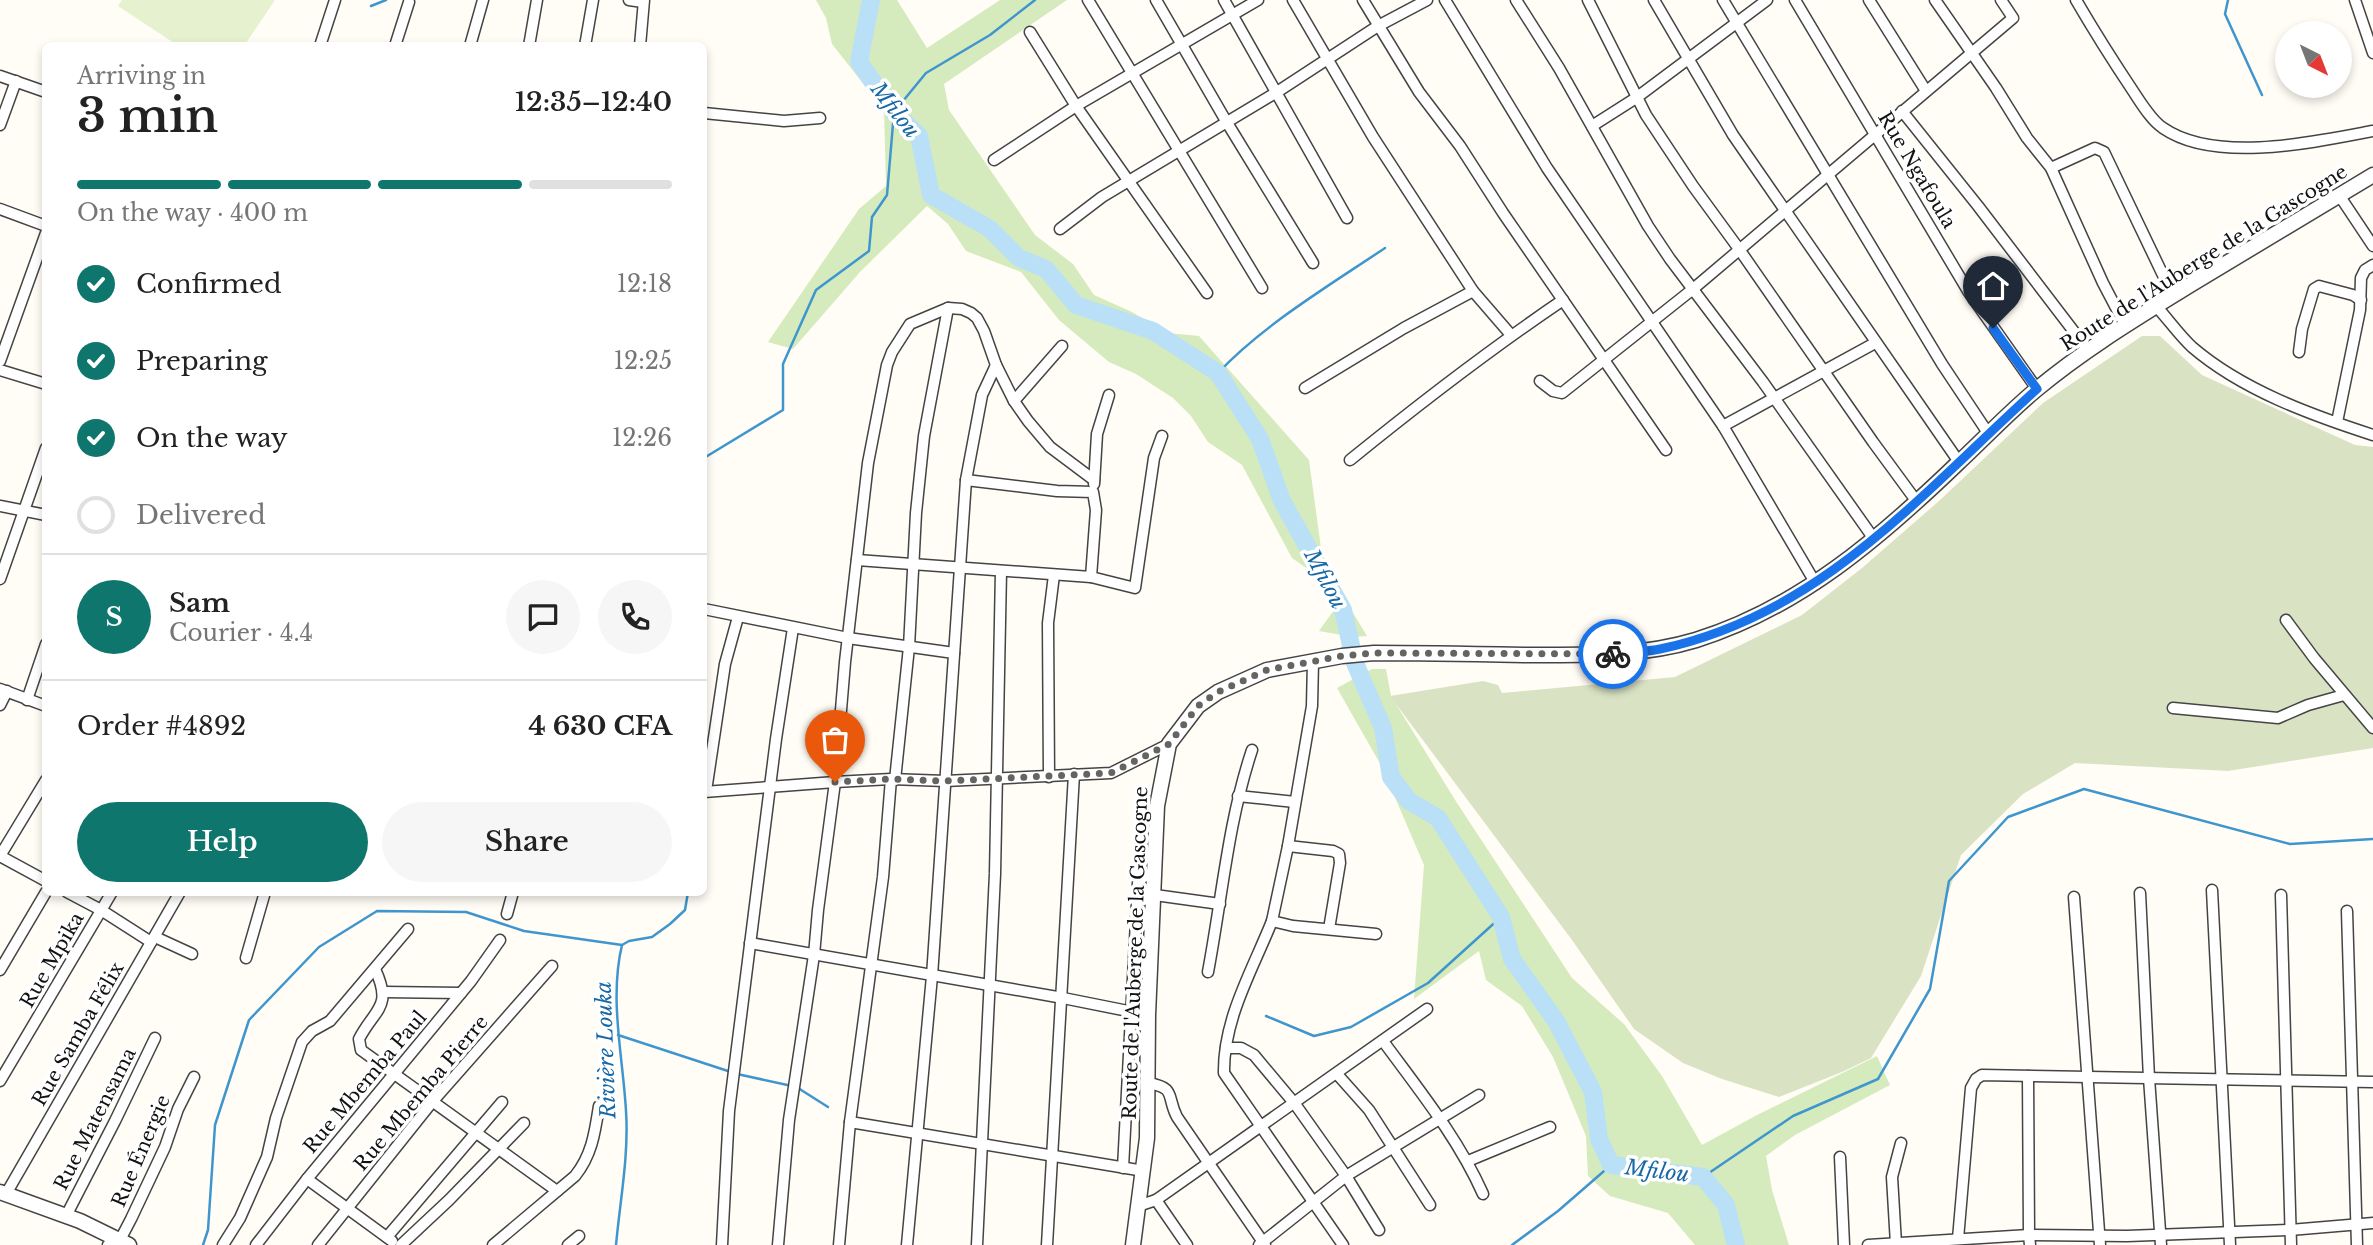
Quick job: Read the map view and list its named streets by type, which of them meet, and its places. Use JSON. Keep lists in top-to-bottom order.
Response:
{
  "streets": {
    "street": [
      "Rue Ngafoula",
      "Route de l'Auberge de la Gascogne",
      "Rue Mpika",
      "Rue Samba Félix",
      "Rue Mbemba Paul",
      "Rue Mbemba Pierre",
      "Rue Matensama",
      "Rue Énergie"
    ]
  },
  "crossings": [
    ["Rue Ngafoula", "Route de l'Auberge de la Gascogne"]
  ],
  "water": ["Mfilou", "Rivière Louka"],
  "north": "bottom right",
  "page": {
    "heading": ["3 min", "Arriving in", "12:35–12:40"],
    "panel": [
      "Sam",
      "Courier · 4.4",
      "Order #4892",
      "4 630 CFA"
    ],
    "bar": "On the way · 400 m",
    "list": [
      ["Confirmed", "12:18"],
      ["Preparing", "12:25"],
      ["On the way", "12:26"],
      "Delivered"
    ],
    "round": "S",
    "buttons": ["Help", "Share"]
  }
}
